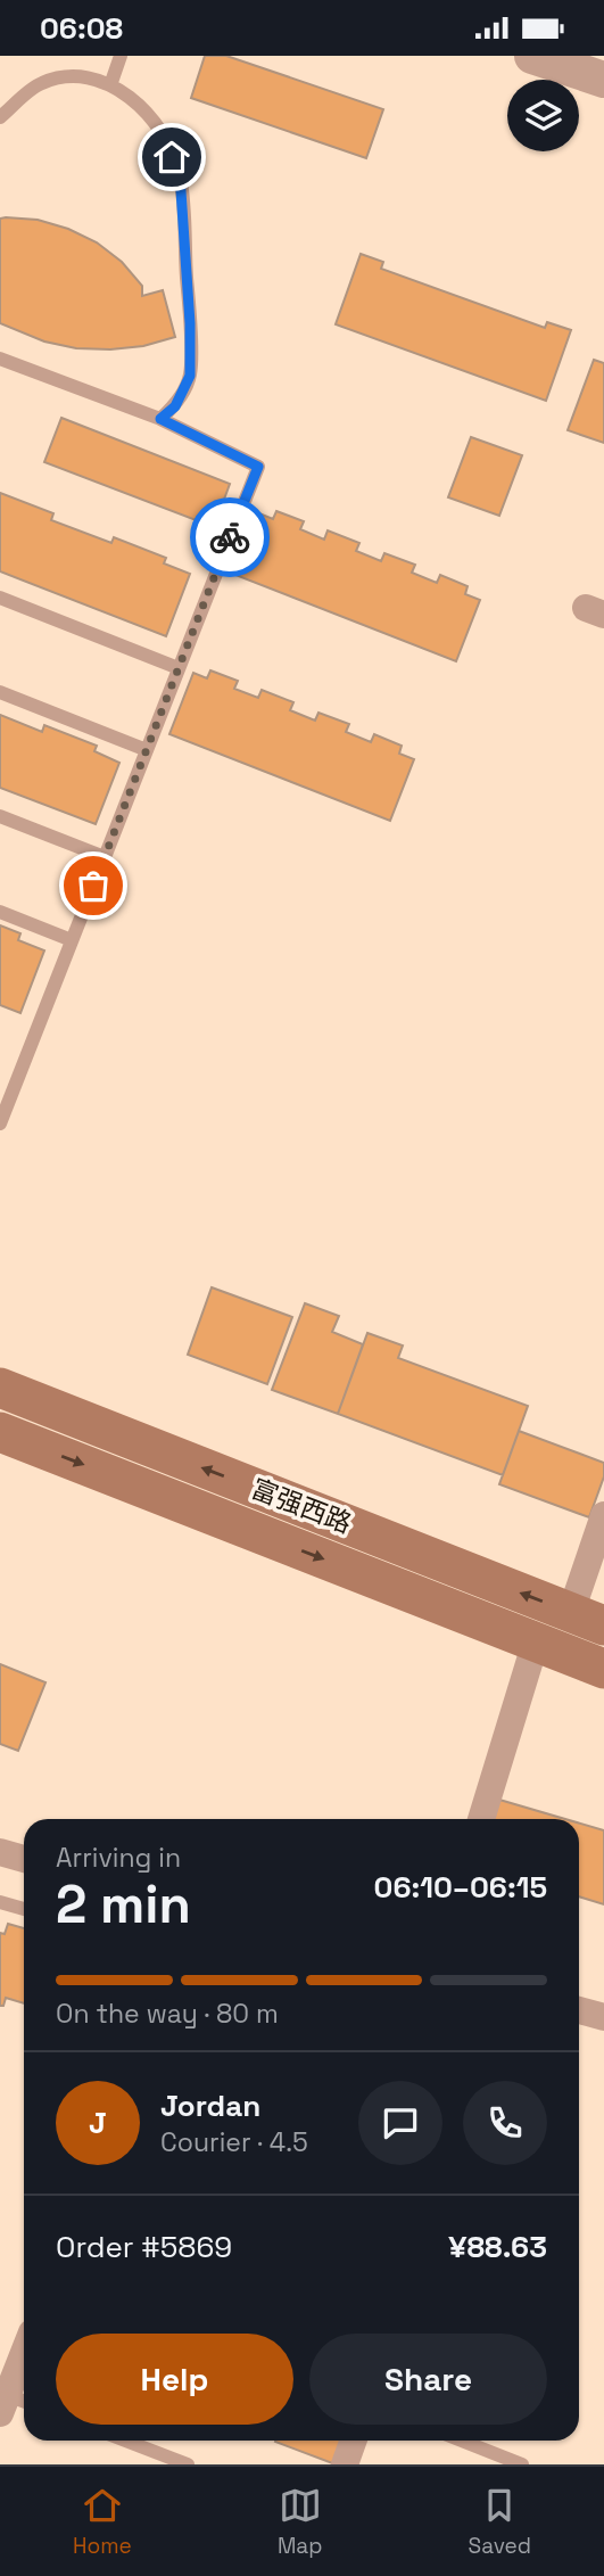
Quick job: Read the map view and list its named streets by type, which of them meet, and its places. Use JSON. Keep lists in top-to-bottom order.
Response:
{
  "streets": {
    "main road": ["富强西路"]
  },
  "page": {
    "status": "06:08",
    "heading": ["2 min", "Arriving in", "06:10–06:15"],
    "panel": [
      "Jordan",
      "Courier · 4.5",
      "Order #5869",
      "¥88.63"
    ],
    "bar": "On the way · 80 m",
    "round": "J",
    "buttons": ["Help", "Share"],
    "tabs": ["Home", "Map", "Saved"]
  }
}
